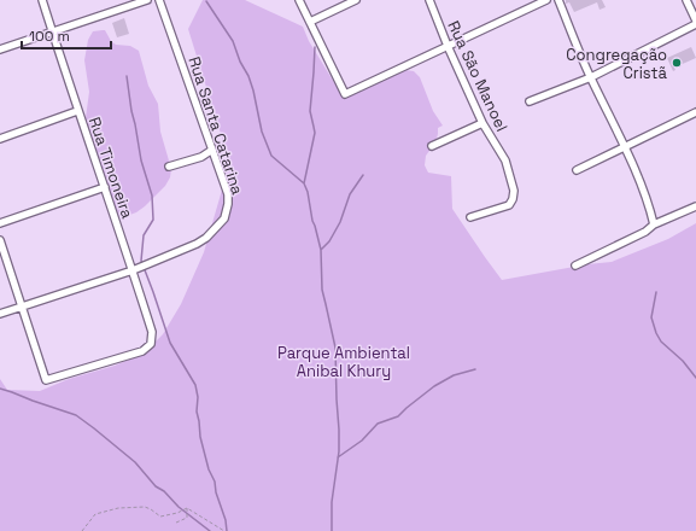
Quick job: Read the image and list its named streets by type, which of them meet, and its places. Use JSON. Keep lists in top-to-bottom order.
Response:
{
  "streets": {
    "street": ["Rua São Manoel", "Rua Santa Catarina", "Rua Timoneira"]
  },
  "crossings": [
    ["Rua Santa Catarina", "Rua Timoneira"]
  ],
  "parks": ["Parque Ambiental Anibal Khury"],
  "places": ["Congregação Cristã"],
  "scale_bar": "100 m"
}
